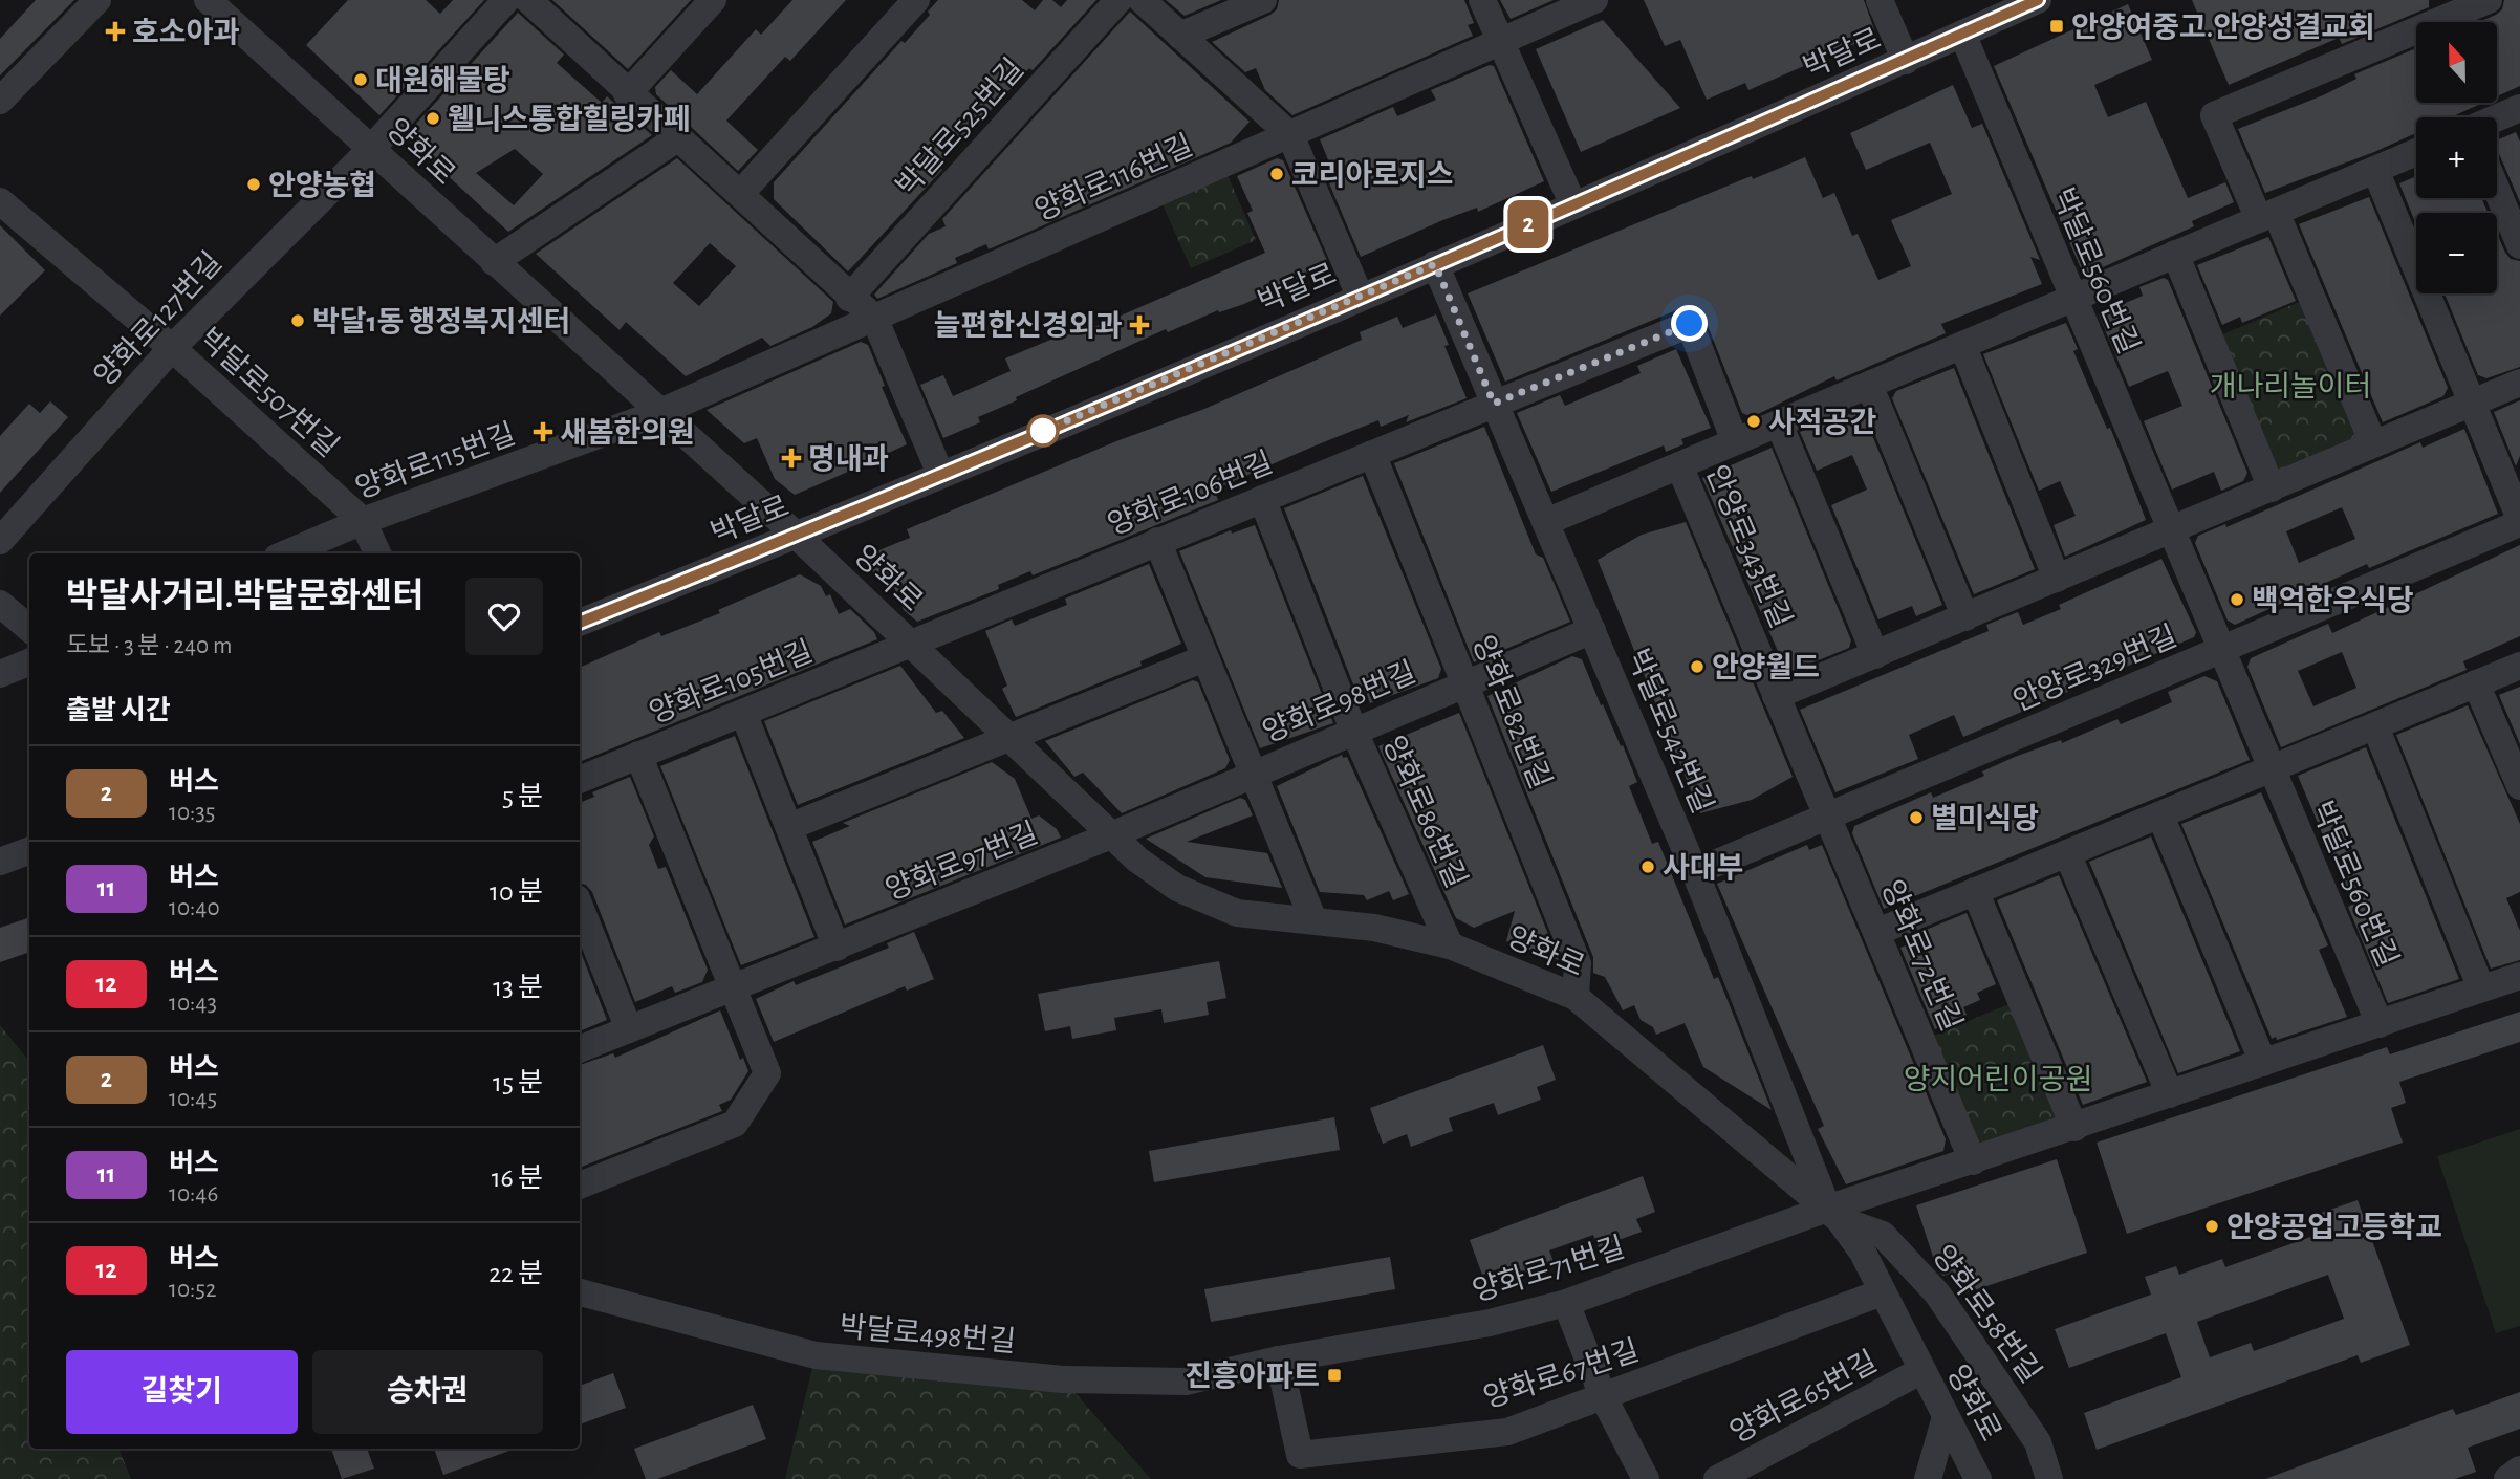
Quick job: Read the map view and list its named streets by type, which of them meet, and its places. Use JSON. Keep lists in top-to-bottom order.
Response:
{
  "streets": {
    "street": [
      "박달로",
      "박달로525번길",
      "양화로",
      "양화로116번길",
      "박달로560번길",
      "양화로127번길",
      "박달로507번길",
      "양화로115번길",
      "양화로106번길",
      "안양로343번길",
      "안양로329번길",
      "양화로105번길",
      "양화로98번길",
      "양화로82번길",
      "박달로542번길",
      "양화로86번길",
      "양화로97번길",
      "양화로72번길",
      "양화로71번길",
      "양화로58번길",
      "박달로498번길",
      "양화로67번길",
      "양화로65번길"
    ]
  },
  "crossings": [
    ["박달로", "양화로"],
    ["박달로", "박달로560번길"],
    ["박달로", "박달로542번길"],
    ["양화로", "양화로116번길"],
    ["양화로", "양화로127번길"],
    ["양화로", "양화로115번길"],
    ["양화로", "양화로106번길"],
    ["양화로", "양화로105번길"],
    ["양화로", "양화로98번길"],
    ["양화로", "양화로82번길"],
    ["양화로", "박달로542번길"],
    ["양화로", "양화로86번길"],
    ["양화로", "양화로97번길"],
    ["양화로", "양화로71번길"],
    ["양화로", "양화로58번길"],
    ["양화로", "양화로67번길"],
    ["양화로", "양화로65번길"],
    ["양화로116번길", "양화로115번길"],
    ["박달로560번길", "안양로343번길"],
    ["박달로560번길", "안양로329번길"],
    ["양화로127번길", "박달로507번길"],
    ["박달로507번길", "양화로115번길"],
    ["양화로106번길", "안양로343번길"],
    ["양화로106번길", "양화로105번길"],
    ["양화로106번길", "양화로82번길"],
    ["양화로106번길", "박달로542번길"],
    ["양화로106번길", "양화로86번길"],
    ["안양로343번길", "안양로329번길"],
    ["안양로343번길", "박달로542번길"],
    ["안양로343번길", "양화로72번길"],
    ["안양로329번길", "박달로542번길"],
    ["안양로329번길", "양화로72번길"],
    ["양화로98번길", "양화로82번길"],
    ["양화로98번길", "박달로542번길"],
    ["양화로98번길", "양화로86번길"],
    ["양화로98번길", "양화로97번길"],
    ["박달로542번길", "양화로71번길"],
    ["박달로542번길", "양화로58번길"],
    ["양화로71번길", "양화로58번길"],
    ["양화로71번길", "박달로498번길"],
    ["양화로71번길", "양화로67번길"],
    ["박달로498번길", "양화로67번길"]
  ],
  "parks": ["개나리놀이터", "양지어린이공원"],
  "places": {
    "transit": ["안양여중고.안양성결교회", "진흥아파트"],
    "health": [
      "호소아과",
      "늘편한신경외과",
      "새봄한의원",
      "명내과"
    ],
    "other": [
      "대원해물탕",
      "웰니스통합힐링카페",
      "코리아로지스",
      "안양농협",
      "박달1동 행정복지센터",
      "사적공간",
      "백억한우식당",
      "안양월드",
      "별미식당",
      "사대부",
      "안양공업고등학교"
    ]
  },
  "lines": ["bus line 2"],
  "north": "top",
  "page": {
    "on_map": "2",
    "map_buttons": ["+", "−"],
    "heading": [
      ["박달사거리.박달문화센터", "도보 · 3 분 · 240 m"],
      "출발 시간"
    ],
    "list": [
      {
        "mark": "2",
        "name": "버스",
        "note": "10:35",
        "value": "5 분"
      },
      {
        "mark": "11",
        "name": "버스",
        "note": "10:40",
        "value": "10 분"
      },
      {
        "mark": "12",
        "name": "버스",
        "note": "10:43",
        "value": "13 분"
      },
      {
        "mark": "2",
        "name": "버스",
        "note": "10:45",
        "value": "15 분"
      },
      {
        "mark": "11",
        "name": "버스",
        "note": "10:46",
        "value": "16 분"
      },
      {
        "mark": "12",
        "name": "버스",
        "note": "10:52",
        "value": "22 분"
      }
    ],
    "buttons": ["길찾기", "승차권"]
  }
}
